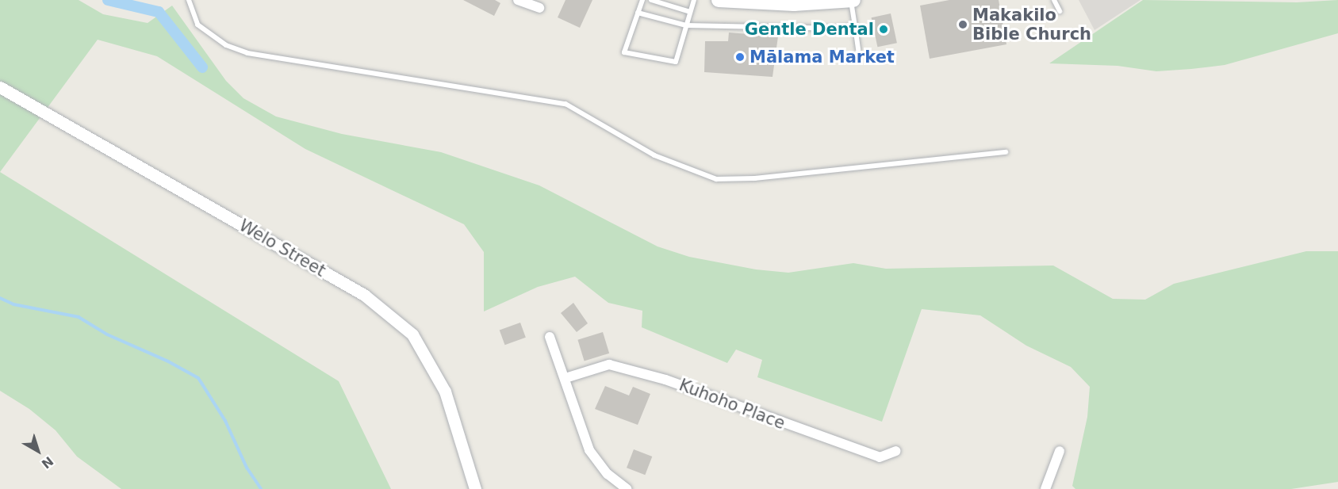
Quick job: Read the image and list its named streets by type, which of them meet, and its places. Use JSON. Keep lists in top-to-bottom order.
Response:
{
  "streets": {
    "street": ["Welo Street", "Kuhoho Place"]
  },
  "places": ["Makakilo Bible Church", "Gentle Dental", "Mālama Market"],
  "north": "bottom right"
}
